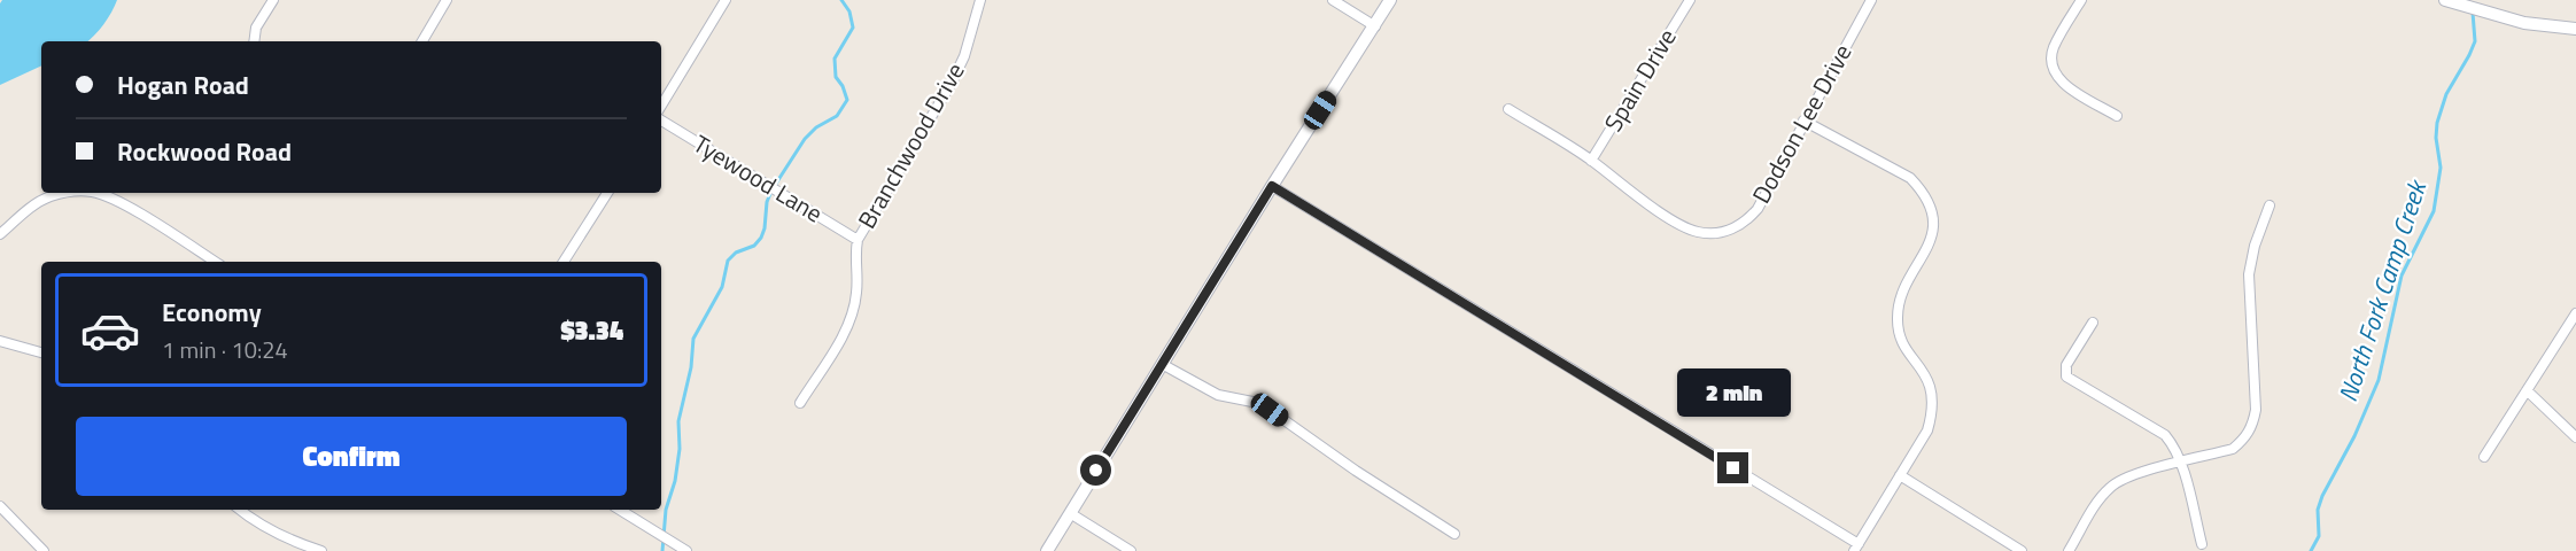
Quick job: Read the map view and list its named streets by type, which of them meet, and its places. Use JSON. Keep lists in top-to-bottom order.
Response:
{
  "streets": {
    "street": [
      "Spain Drive",
      "Dodson Lee Drive",
      "Branchwood Drive",
      "Tyewood Lane"
    ]
  },
  "crossings": [
    ["Spain Drive", "Dodson Lee Drive"],
    ["Branchwood Drive", "Tyewood Lane"]
  ],
  "water": ["North Fork Camp Creek"],
  "page": {
    "banner": ["Hogan Road", "Rockwood Road"],
    "list": [
      {
        "name": "Economy",
        "note": "1 min · 10:24",
        "value": "$3.34"
      }
    ],
    "bubble": "2 min",
    "buttons": "Confirm"
  }
}
